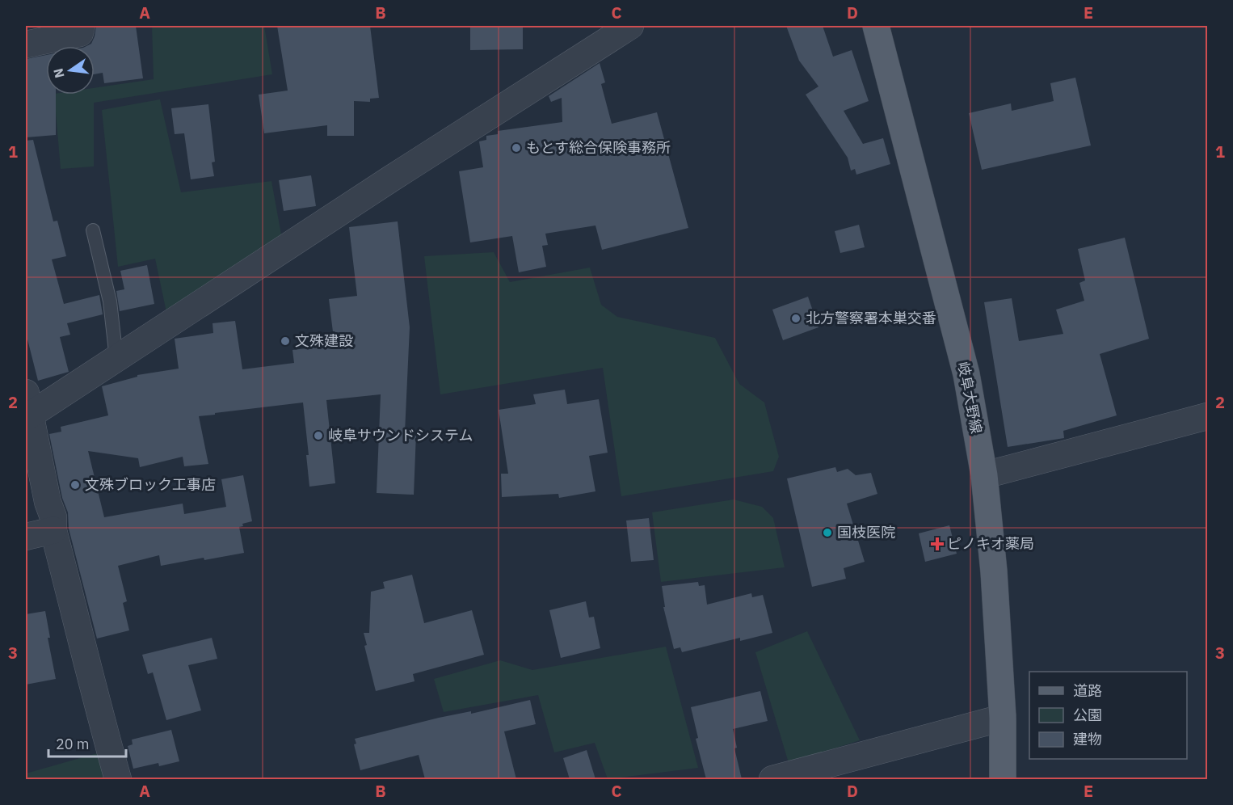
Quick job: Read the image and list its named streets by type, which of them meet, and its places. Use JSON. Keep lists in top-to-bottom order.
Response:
{
  "streets": {
    "main road": ["岐阜大野線"]
  },
  "places": {
    "other": [
      "もとす総合保険事務所",
      "北方警察署本巣交番",
      "文殊建設",
      "岐阜サウンドシステム",
      "文殊ブロック工事店",
      "国枝医院"
    ],
    "health": ["ピノキオ薬局"]
  },
  "legend": ["道路", "公園", "建物"],
  "scale_bar": "20 m",
  "north": "left",
  "grid": {
    "columns": [
      "A",
      "B",
      "C",
      "D",
      "E"
    ],
    "rows": ["1", "2", "3"]
  }
}
